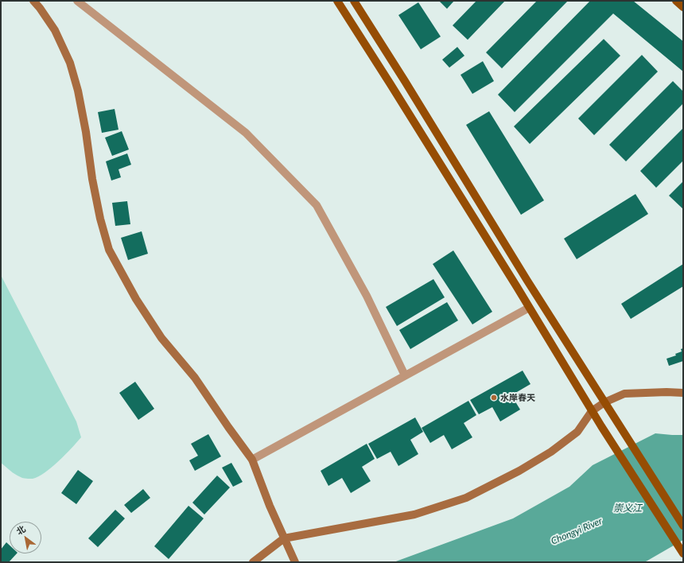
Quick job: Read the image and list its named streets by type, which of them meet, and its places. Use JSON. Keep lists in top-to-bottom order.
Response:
{
  "water": ["崇义江", "Chongyi River"],
  "places": ["水岸春天"],
  "north": "top left"
}
